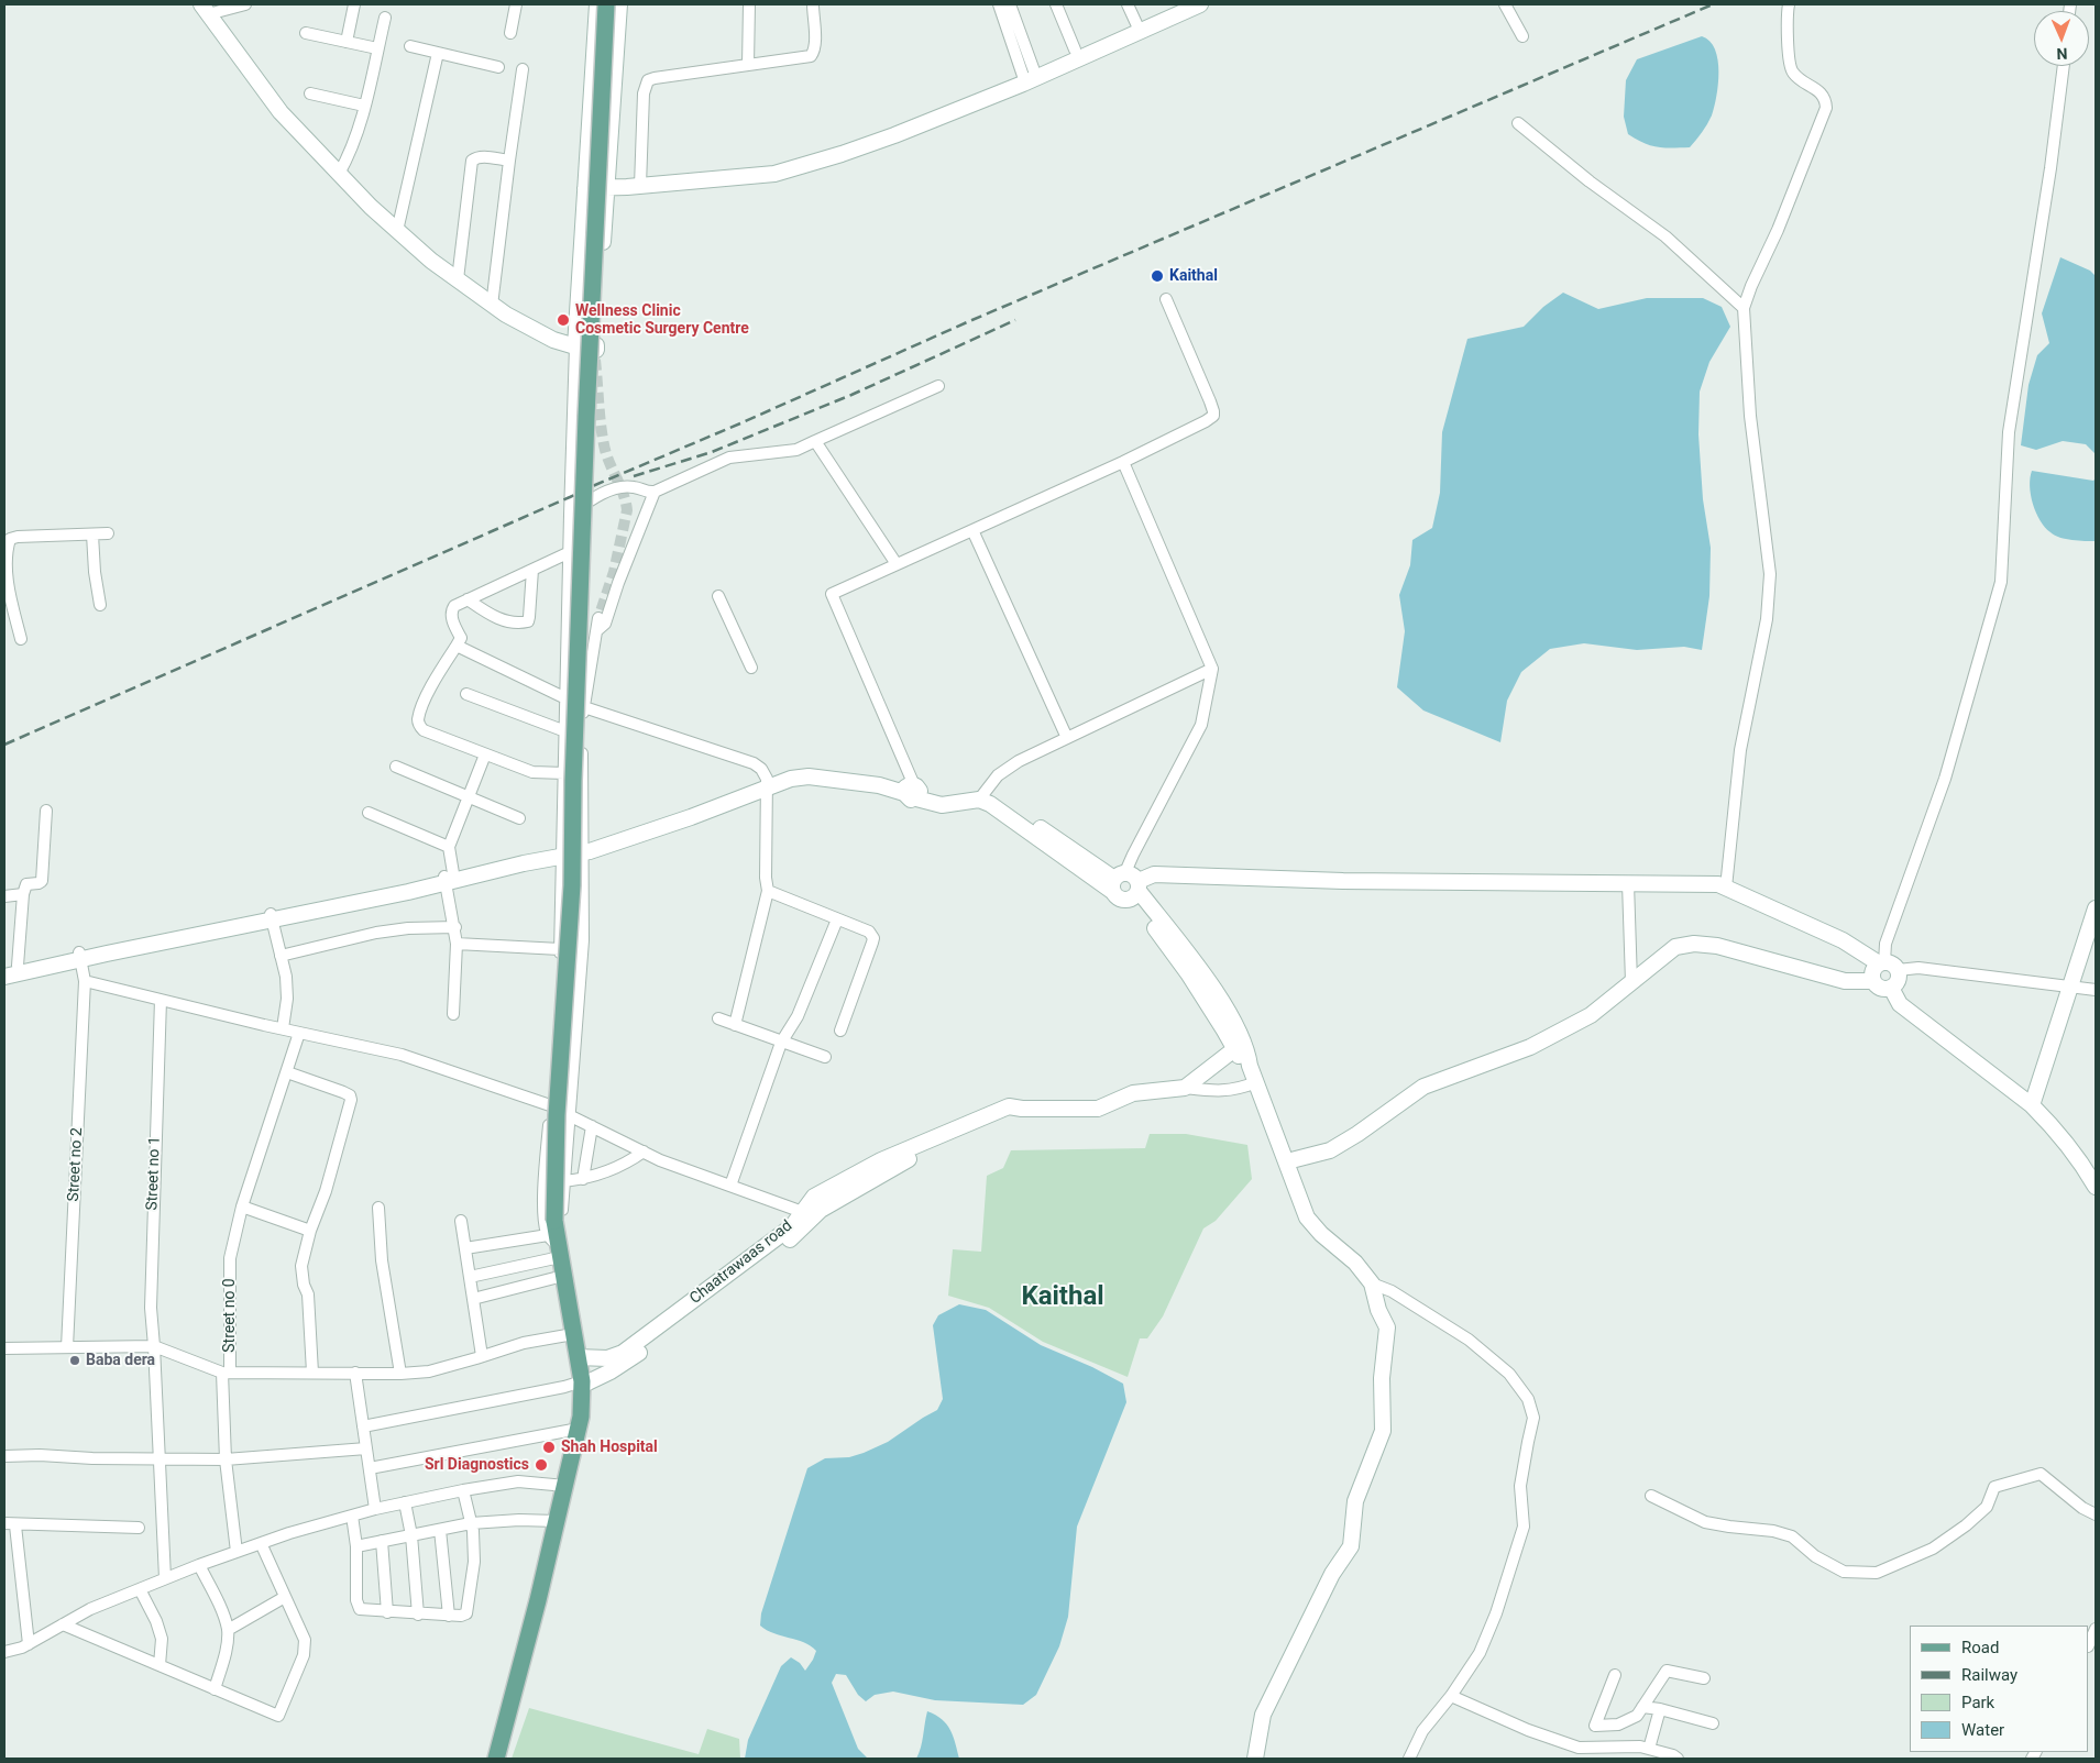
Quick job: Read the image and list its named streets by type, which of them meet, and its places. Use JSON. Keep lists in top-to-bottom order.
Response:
{
  "streets": {
    "street": [
      "Street no 2",
      "Street no 1",
      "Chaatrawaas road",
      "Street no 0"
    ]
  },
  "districts": ["Kaithal"],
  "places": [
    "Kaithal",
    "Wellness Clinic Cosmetic Surgery Centre",
    "Baba dera",
    "Shah Hospital",
    "Srl Diagnostics"
  ],
  "legend": [
    "Road",
    "Railway",
    "Park",
    "Water"
  ],
  "north": "bottom"
}
